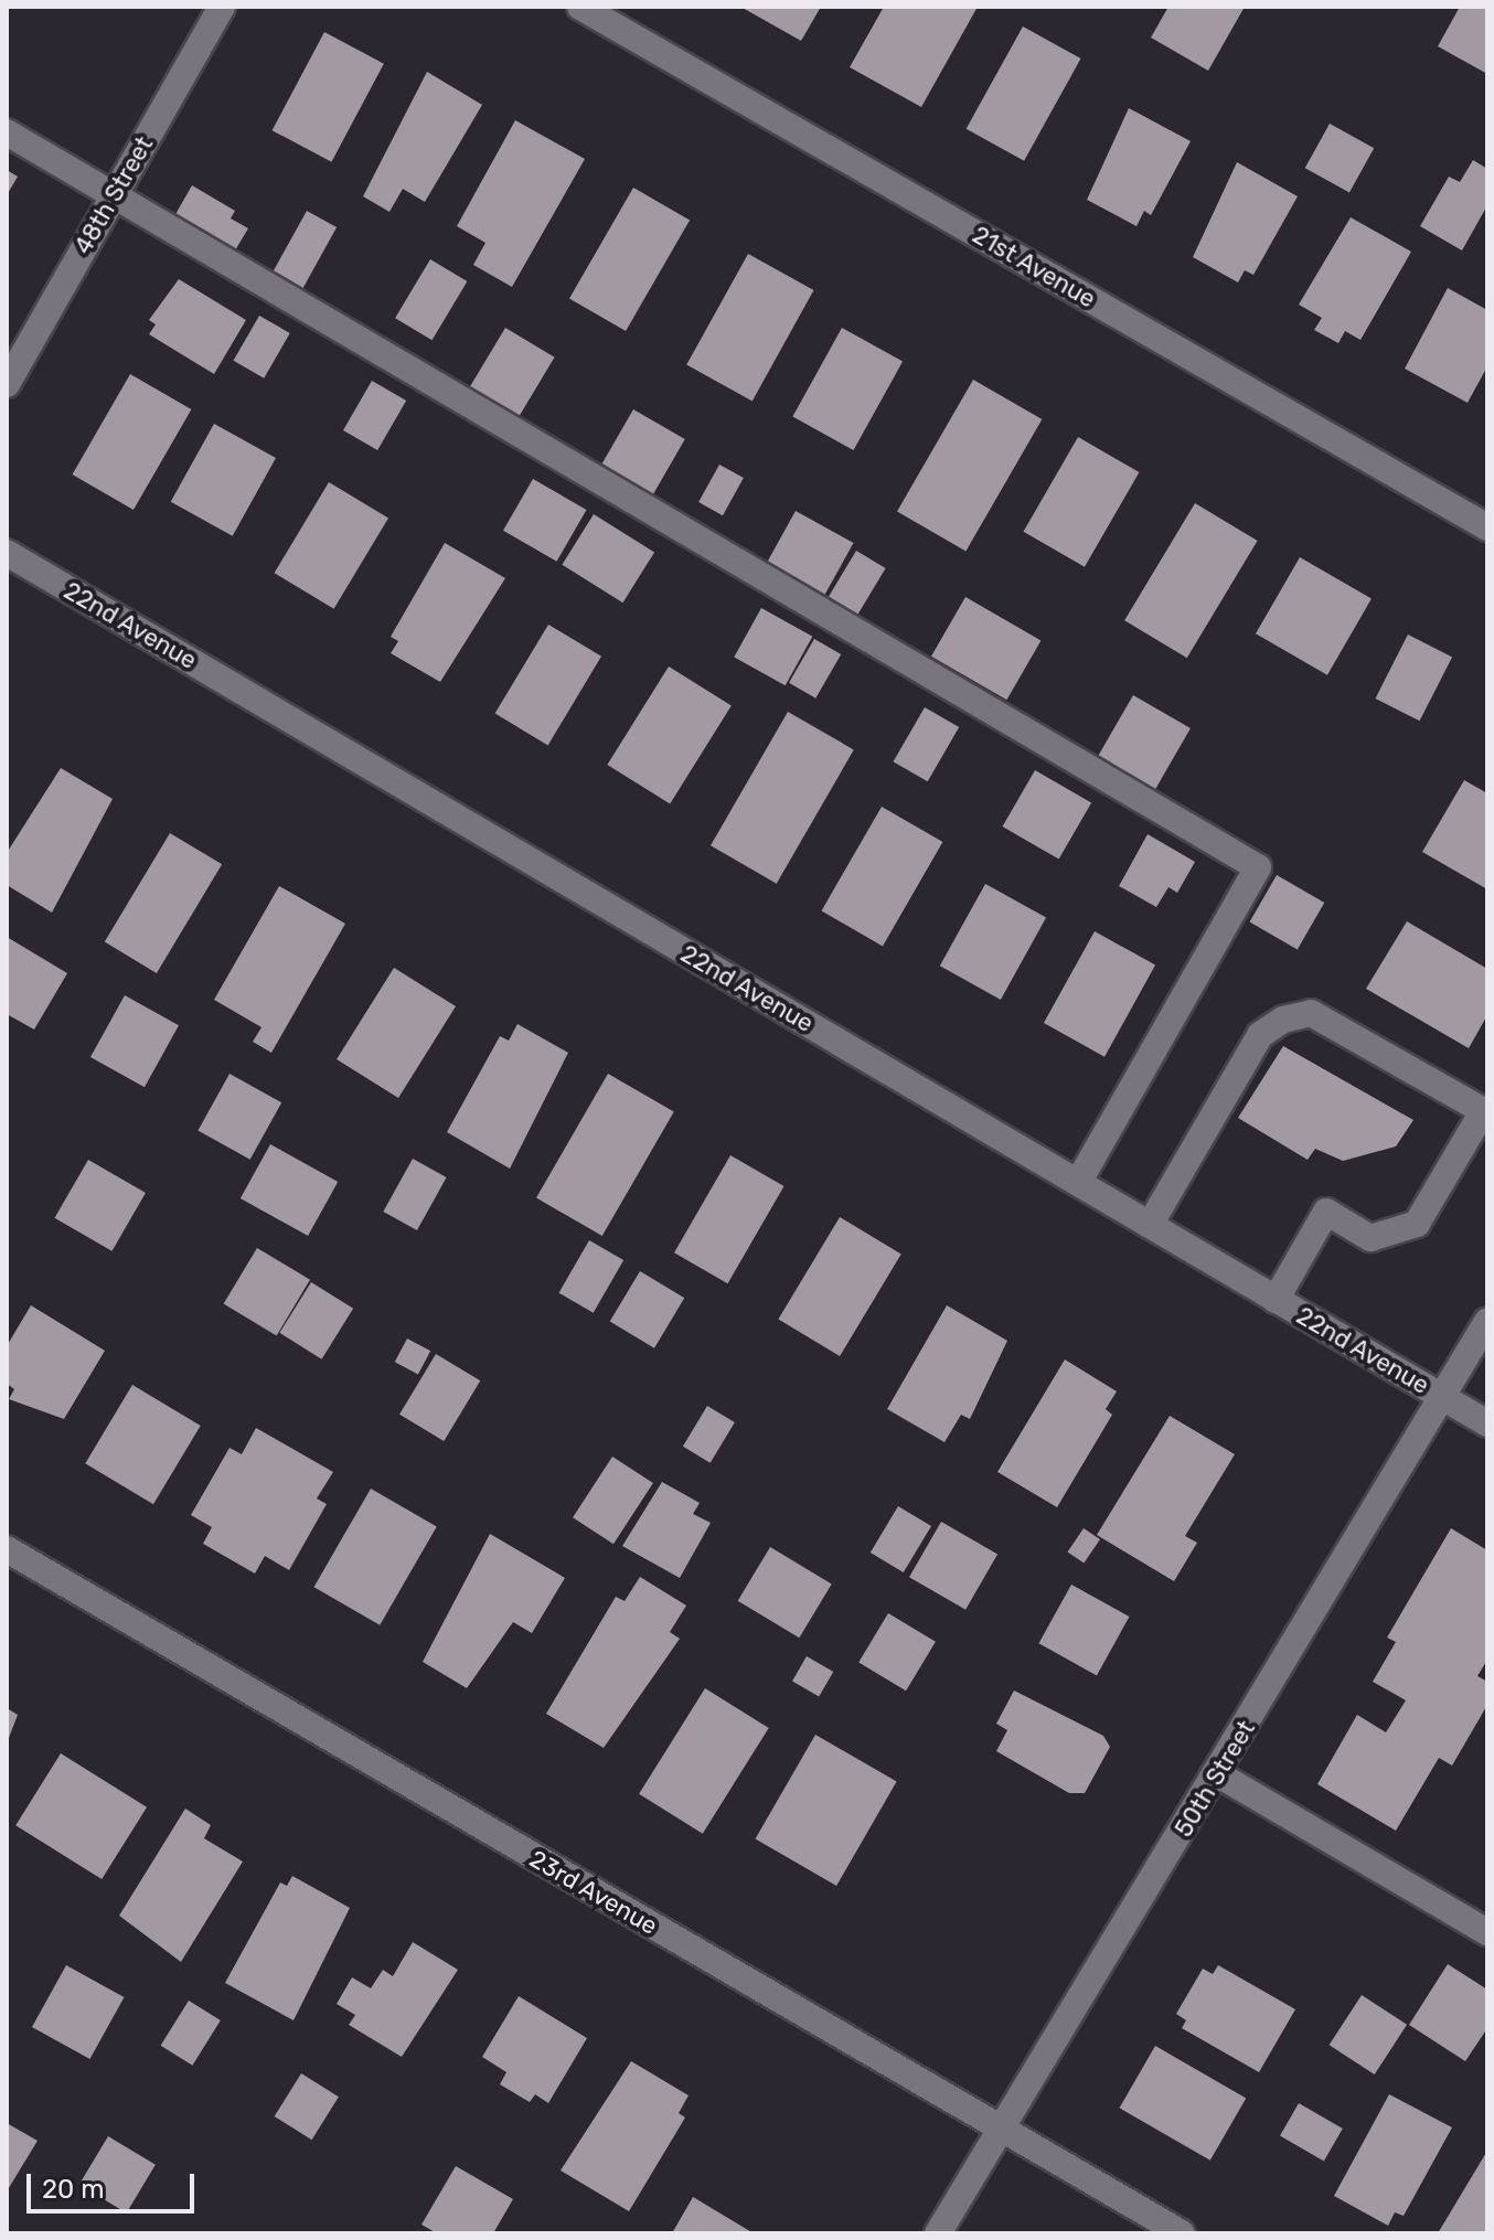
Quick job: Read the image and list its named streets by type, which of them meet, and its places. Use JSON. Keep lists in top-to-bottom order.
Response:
{
  "streets": {
    "street": [
      "48th Street",
      "21st Avenue",
      "22nd Avenue",
      "50th Street",
      "23rd Avenue"
    ]
  },
  "crossings": [
    ["22nd Avenue", "50th Street"],
    ["50th Street", "23rd Avenue"]
  ],
  "scale_bar": "20 m"
}
